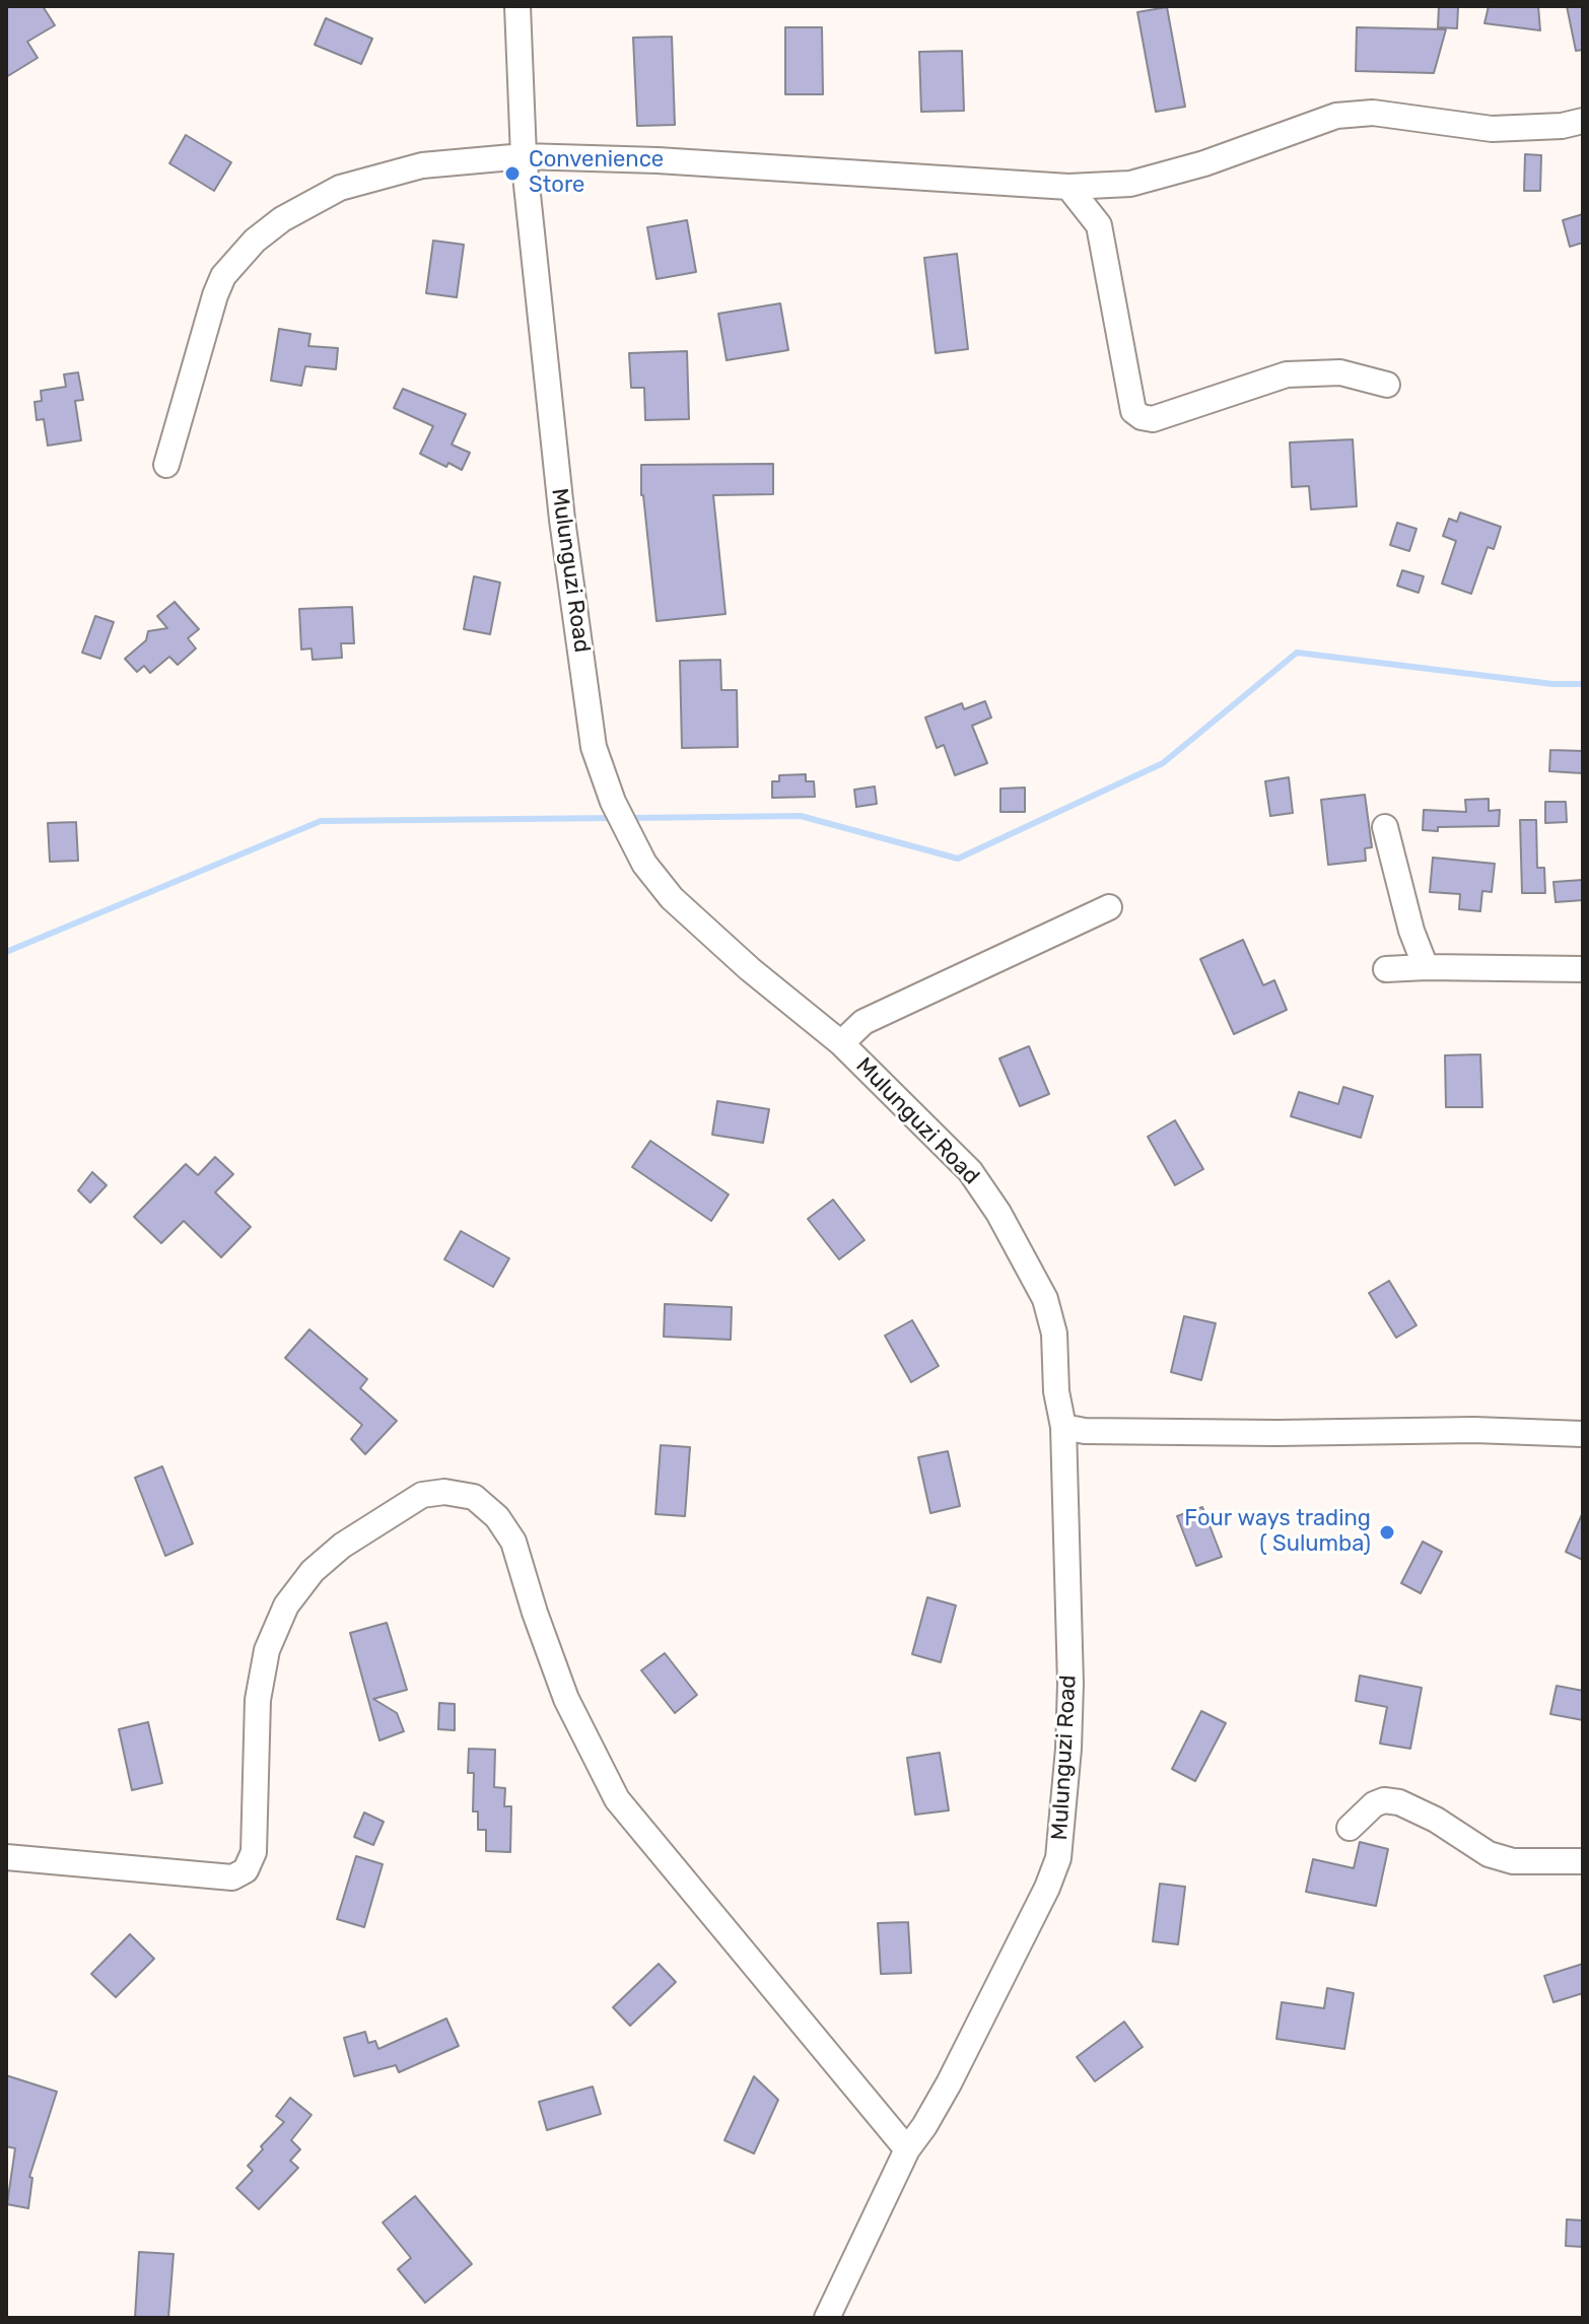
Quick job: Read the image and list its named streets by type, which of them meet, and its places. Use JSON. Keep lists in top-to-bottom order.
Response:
{
  "streets": {
    "street": ["Mulunguzi Road"]
  },
  "places": ["Convenience Store", "Four ways trading ( Sulumba)"]
}
